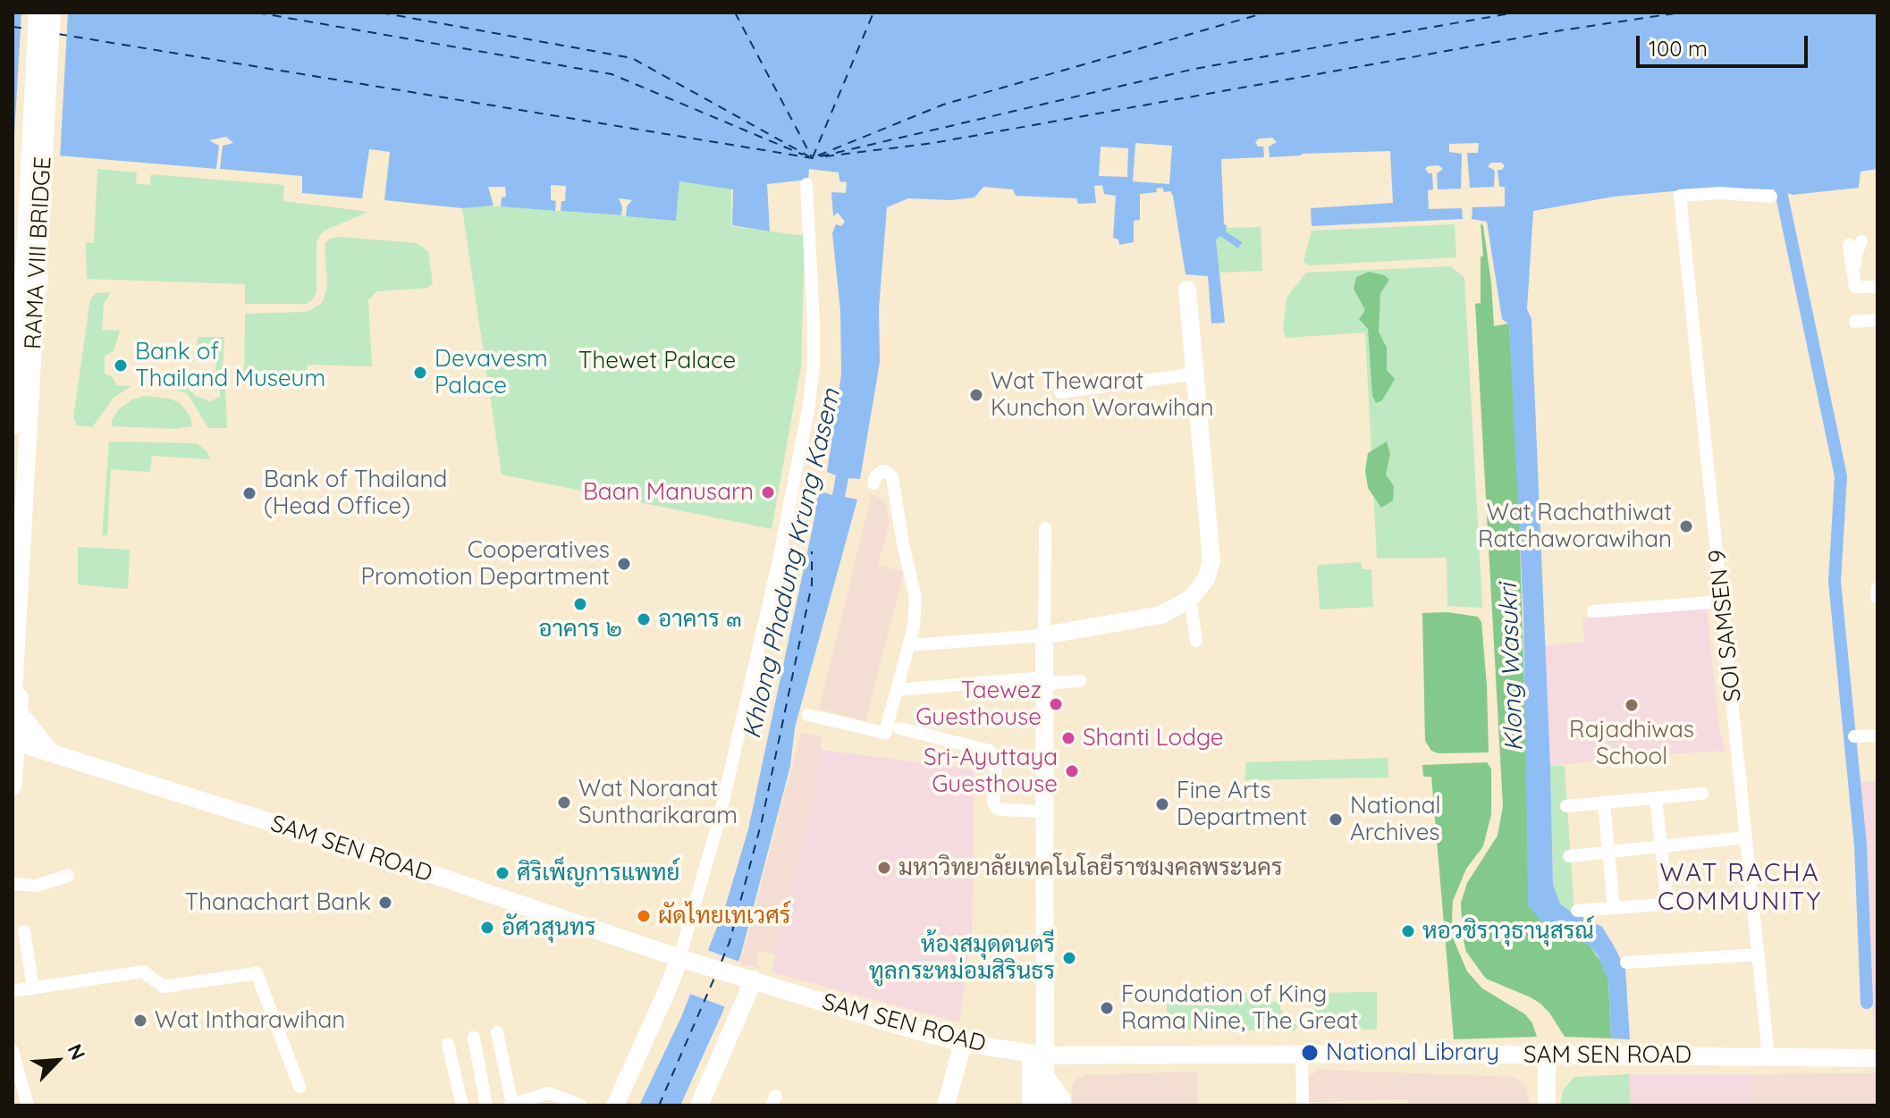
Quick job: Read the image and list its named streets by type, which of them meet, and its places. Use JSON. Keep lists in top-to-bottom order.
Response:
{
  "streets": {
    "main road": ["RAMA VIII BRIDGE", "SAM SEN ROAD"],
    "street": ["SOI SAMSEN 9"]
  },
  "crossings": [
    ["SOI SAMSEN 9", "SAM SEN ROAD"]
  ],
  "districts": ["WAT RACHA COMMUNITY"],
  "water": ["Khlong Phadung Krung Kasem", "Klong Wasukri"],
  "parks": ["Thewet Palace"],
  "places": [
    "Bank of Thailand Museum",
    "Devavesm Palace",
    "Wat Thewarat Kunchon Worawihan",
    "Baan Manusarn",
    "Bank of Thailand (Head Office)",
    "Wat Rachathiwat Ratchaworawihan",
    "Cooperatives Promotion Department",
    "อาคาร ๒",
    "อาคาร ๓",
    "Taewez Guesthouse",
    "Rajadhiwas School",
    "Shanti Lodge",
    "Sri-Ayuttaya Guesthouse",
    "Wat Noranat Suntharikaram",
    "Fine Arts Department",
    "National Archives",
    "มหาวิทยาลัยเทคโนโลยีราชมงคลพระนคร",
    "ศิริเพ็ญการแพทย์",
    "Thanachart Bank",
    "ผัดไทยเทเวศร์",
    "อัศวสุนทร",
    "หอวชิราวุธานุสรณ์",
    "ห้องสมุดดนตรี ทูลกระหม่อมสิรินธร",
    "Foundation of King Rama Nine, The Great",
    "Wat Intharawihan",
    "National Library"
  ],
  "scale_bar": "100 m",
  "north": "top right"
}
